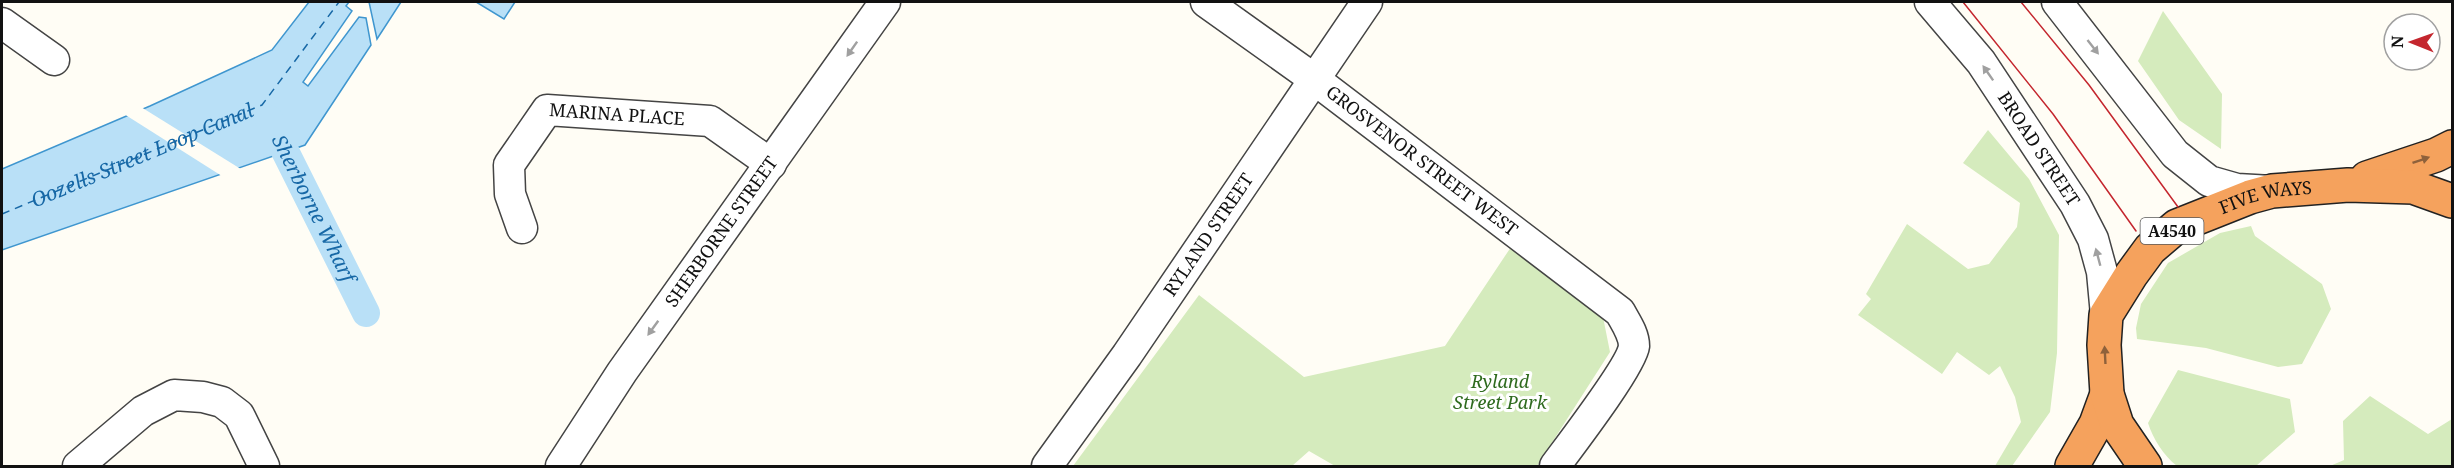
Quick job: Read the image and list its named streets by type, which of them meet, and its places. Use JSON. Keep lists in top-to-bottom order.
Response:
{
  "streets": {
    "highway": ["FIVE WAYS", "A4540"],
    "street": [
      "MARINA PLACE",
      "BROAD STREET",
      "GROSVENOR STREET WEST",
      "SHERBORNE STREET",
      "RYLAND STREET"
    ]
  },
  "crossings": [
    ["MARINA PLACE", "SHERBORNE STREET"],
    ["BROAD STREET", "FIVE WAYS"],
    ["GROSVENOR STREET WEST", "RYLAND STREET"],
    ["FIVE WAYS", "A4540"]
  ],
  "one_way": ["SHERBORNE STREET"],
  "water": ["Oozells Street Loop Canal", "Sherborne Wharf"],
  "parks": ["Ryland Street Park"],
  "north": "left"
}
